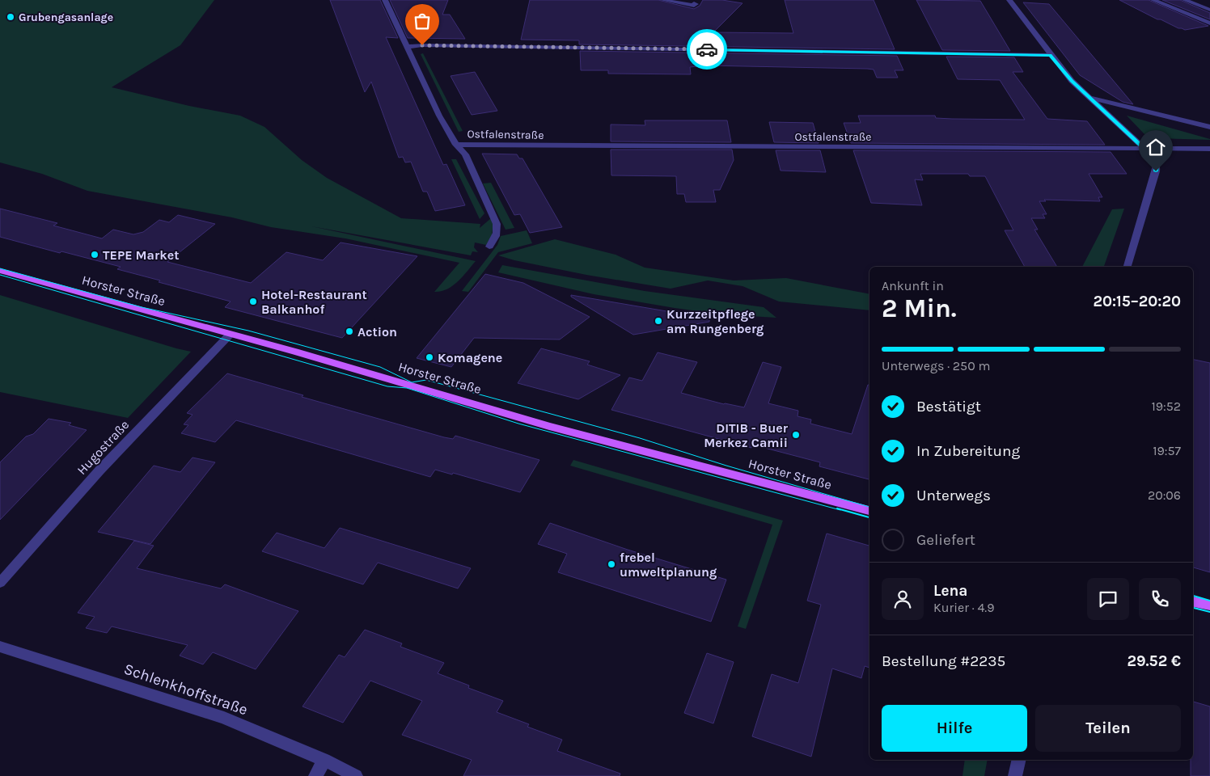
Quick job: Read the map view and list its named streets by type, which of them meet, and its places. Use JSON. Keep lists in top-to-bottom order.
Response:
{
  "streets": {
    "main road": ["Horster Straße"],
    "street": ["Ostfalenstraße", "Hugostraße", "Schlenkhoffstraße"]
  },
  "crossings": [
    ["Horster Straße", "Hugostraße"]
  ],
  "places": [
    "Grubengasanlage",
    "TEPE Market",
    "Hotel-Restaurant Balkanhof",
    "Kurzzeitpflege am Rungenberg",
    "Action",
    "Komagene",
    "DITIB - Buer Merkez Camii",
    "frebel umweltplanung"
  ],
  "page": {
    "heading": ["2 Min.", "Ankunft in", "20:15–20:20"],
    "panel": [
      "Lena",
      "Kurier · 4.9",
      "Bestellung #2235",
      "29.52 €"
    ],
    "bar": "Unterwegs · 250 m",
    "list": [
      ["Bestätigt", "19:52"],
      ["In Zubereitung", "19:57"],
      ["Unterwegs", "20:06"],
      "Geliefert"
    ],
    "buttons": ["Hilfe", "Teilen"]
  }
}
